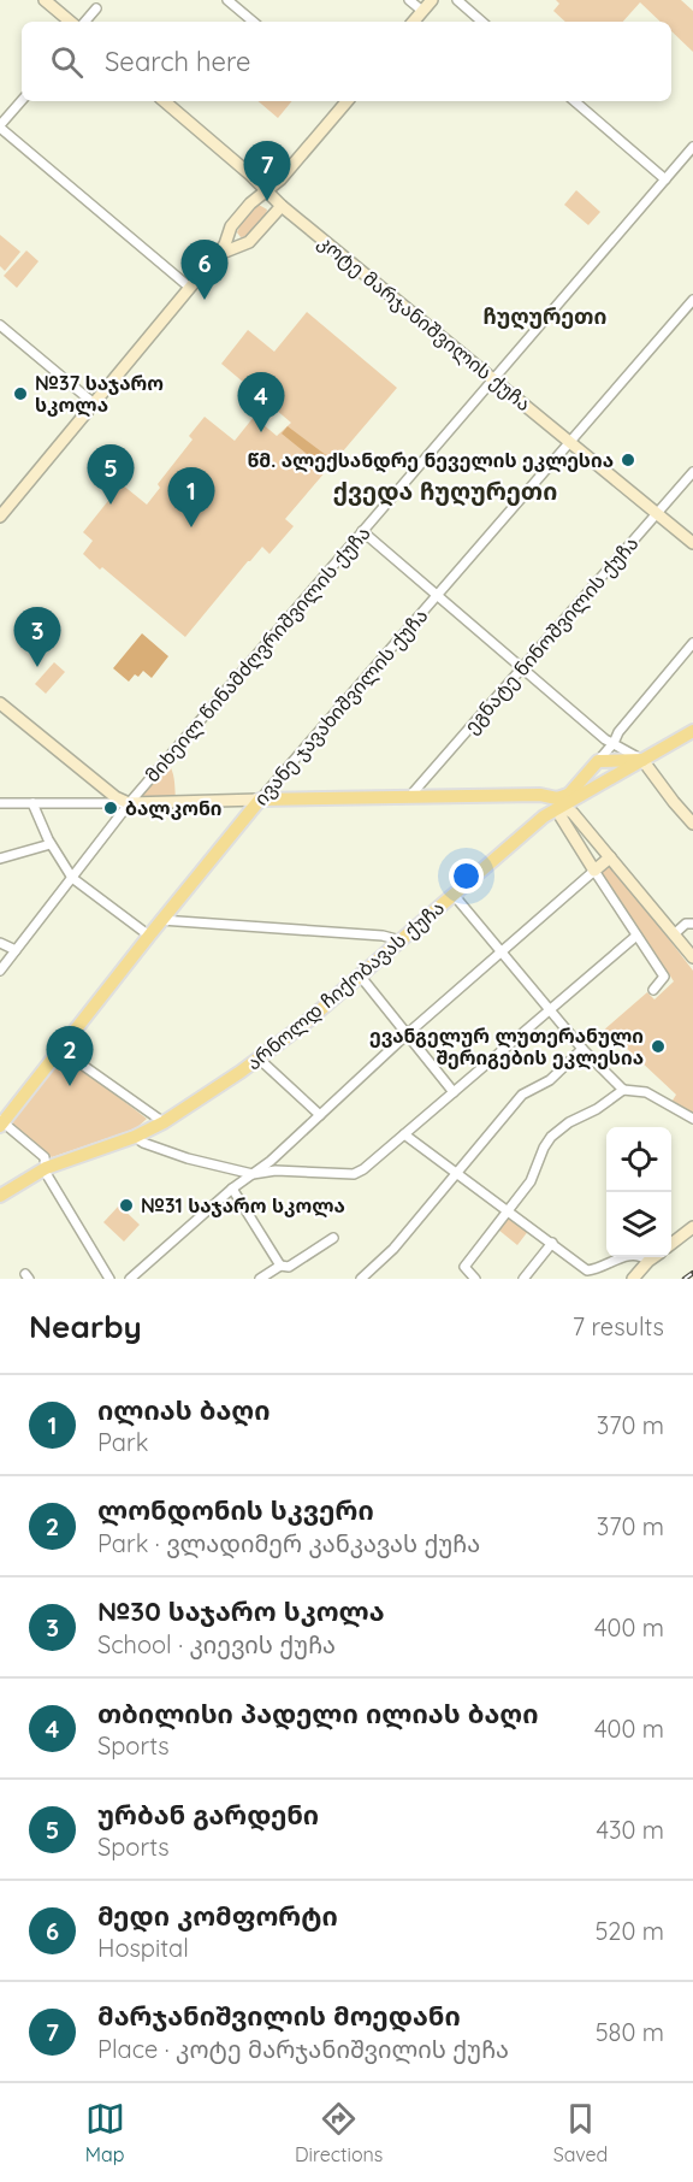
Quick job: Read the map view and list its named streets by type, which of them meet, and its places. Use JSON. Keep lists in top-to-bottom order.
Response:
{
  "streets": {
    "main road": ["კოტე მარჯანიშვილის ქუჩა", "ივანე ჯავახიშვილის ქუჩა", "არნოლდ ჩიქობავას ქუჩა"],
    "street": ["ეგნატე ნინოშვილის ქუჩა", "მიხეილ წინამძღვრიშვილის ქუჩა"]
  },
  "crossings": [
    ["კოტე მარჯანიშვილის ქუჩა", "ეგნატე ნინოშვილის ქუჩა"],
    ["კოტე მარჯანიშვილის ქუჩა", "მიხეილ წინამძღვრიშვილის ქუჩა"],
    ["კოტე მარჯანიშვილის ქუჩა", "ივანე ჯავახიშვილის ქუჩა"]
  ],
  "districts": ["ჩუღურეთი", "ქვედა ჩუღურეთი"],
  "places": [
    "№37 საჯარო სკოლა",
    "წმ. ალექსანდრე ნეველის ეკლესია",
    "ბალკონი",
    "ევანგელურ ლუთერანული შერიგების ეკლესია",
    "№31 საჯარო სკოლა"
  ],
  "page": {
    "search": "Search here",
    "pins": [
      "7",
      "6",
      "4",
      "5",
      "1",
      "3",
      "2"
    ],
    "heading": ["Nearby", "7 results"],
    "list": [
      {
        "mark": "1",
        "name": "ილიას ბაღი",
        "note": "Park",
        "value": "370 m"
      },
      {
        "mark": "2",
        "name": "ლონდონის სკვერი",
        "note": "Park · ვლადიმერ კანკავას ქუჩა",
        "value": "370 m"
      },
      {
        "mark": "3",
        "name": "№30 საჯარო სკოლა",
        "note": "School · კიევის ქუჩა",
        "value": "400 m"
      },
      {
        "mark": "4",
        "name": "თბილისი პადელი ილიას ბაღი",
        "note": "Sports",
        "value": "400 m"
      },
      {
        "mark": "5",
        "name": "ურბან გარდენი",
        "note": "Sports",
        "value": "430 m"
      },
      {
        "mark": "6",
        "name": "მედი კომფორტი",
        "note": "Hospital",
        "value": "520 m"
      },
      {
        "mark": "7",
        "name": "მარჯანიშვილის მოედანი",
        "note": "Place · კოტე მარჯანიშვილის ქუჩა",
        "value": "580 m"
      }
    ],
    "nav": ["Map", "Directions", "Saved"]
  }
}
